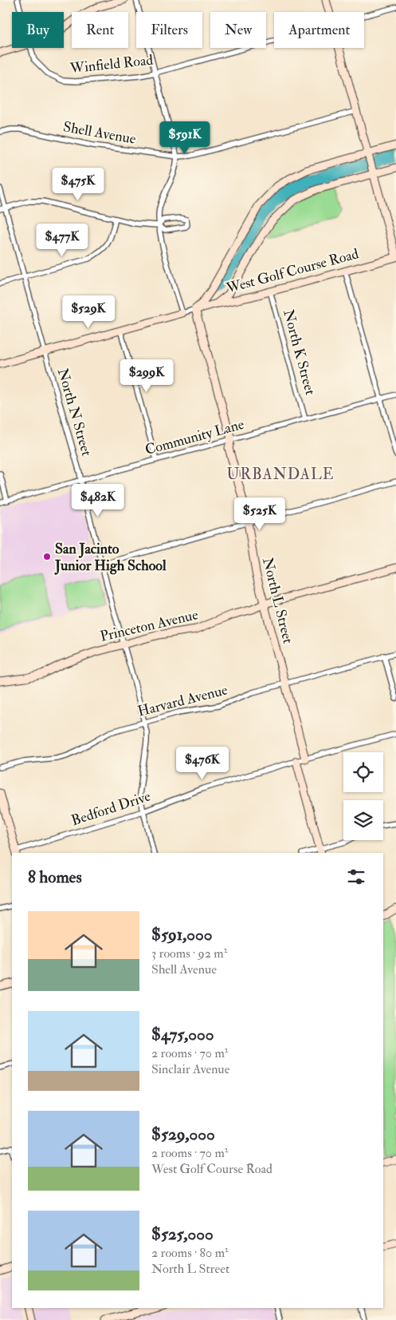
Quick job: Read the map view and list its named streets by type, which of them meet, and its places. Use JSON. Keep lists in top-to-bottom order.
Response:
{
  "streets": {
    "street": [
      "Winfield Road",
      "Shell Avenue",
      "West Golf Course Road",
      "North K Street",
      "North N Street",
      "Community Lane",
      "North L Street",
      "Princeton Avenue",
      "Harvard Avenue",
      "Bedford Drive"
    ]
  },
  "crossings": [
    ["West Golf Course Road", "North K Street"],
    ["West Golf Course Road", "North L Street"],
    ["North K Street", "Community Lane"],
    ["North N Street", "Community Lane"],
    ["North N Street", "Princeton Avenue"],
    ["North N Street", "Harvard Avenue"],
    ["North N Street", "Bedford Drive"],
    ["Community Lane", "North L Street"],
    ["North L Street", "Princeton Avenue"],
    ["North L Street", "Harvard Avenue"],
    ["North L Street", "Bedford Drive"]
  ],
  "districts": ["URBANDALE"],
  "places": ["San Jacinto Junior High School"],
  "page": {
    "chip": [
      "Buy",
      "Rent",
      "Filters",
      "New",
      "Apartment"
    ],
    "price": [
      "$591K",
      "$475K",
      "$477K",
      "$529K",
      "$299K",
      "$482K",
      "$525K",
      "$476K"
    ],
    "heading": "8 homes",
    "list": [
      {
        "name": "$591,000",
        "note": "3 rooms · 92 m² · Shell Avenue"
      },
      {
        "name": "$475,000",
        "note": "2 rooms · 70 m² · Sinclair Avenue"
      },
      {
        "name": "$529,000",
        "note": "2 rooms · 70 m² · West Golf Course Road"
      },
      {
        "name": "$525,000",
        "note": "2 rooms · 80 m² · North L Street"
      }
    ]
  }
}
